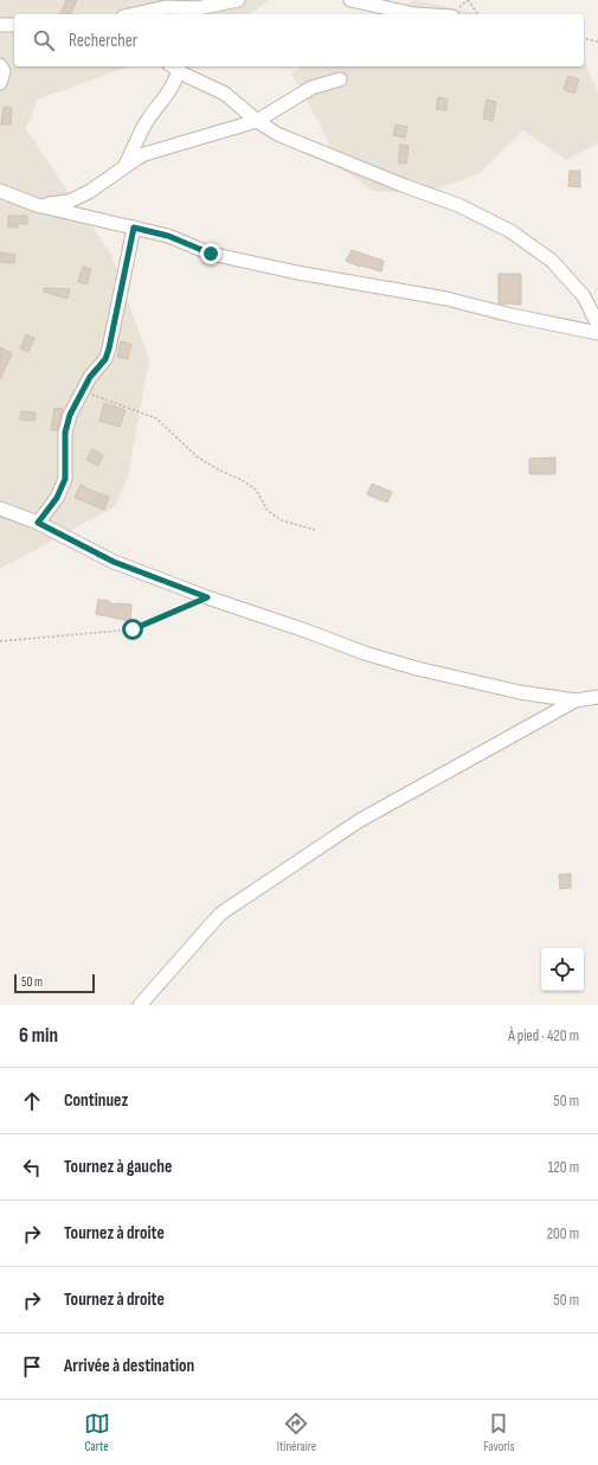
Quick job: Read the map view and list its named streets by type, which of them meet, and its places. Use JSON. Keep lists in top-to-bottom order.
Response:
{
  "scale_bar": "50 m",
  "page": {
    "search": "Rechercher",
    "scale": "50 m",
    "heading": ["6 min", "À pied · 420 m"],
    "list": [
      ["Continuez", "50 m"],
      ["Tournez à gauche", "120 m"],
      ["Tournez à droite", "200 m"],
      ["Tournez à droite", "50 m"],
      "Arrivée à destination"
    ],
    "nav": ["Carte", "Itinéraire", "Favoris"]
  }
}
